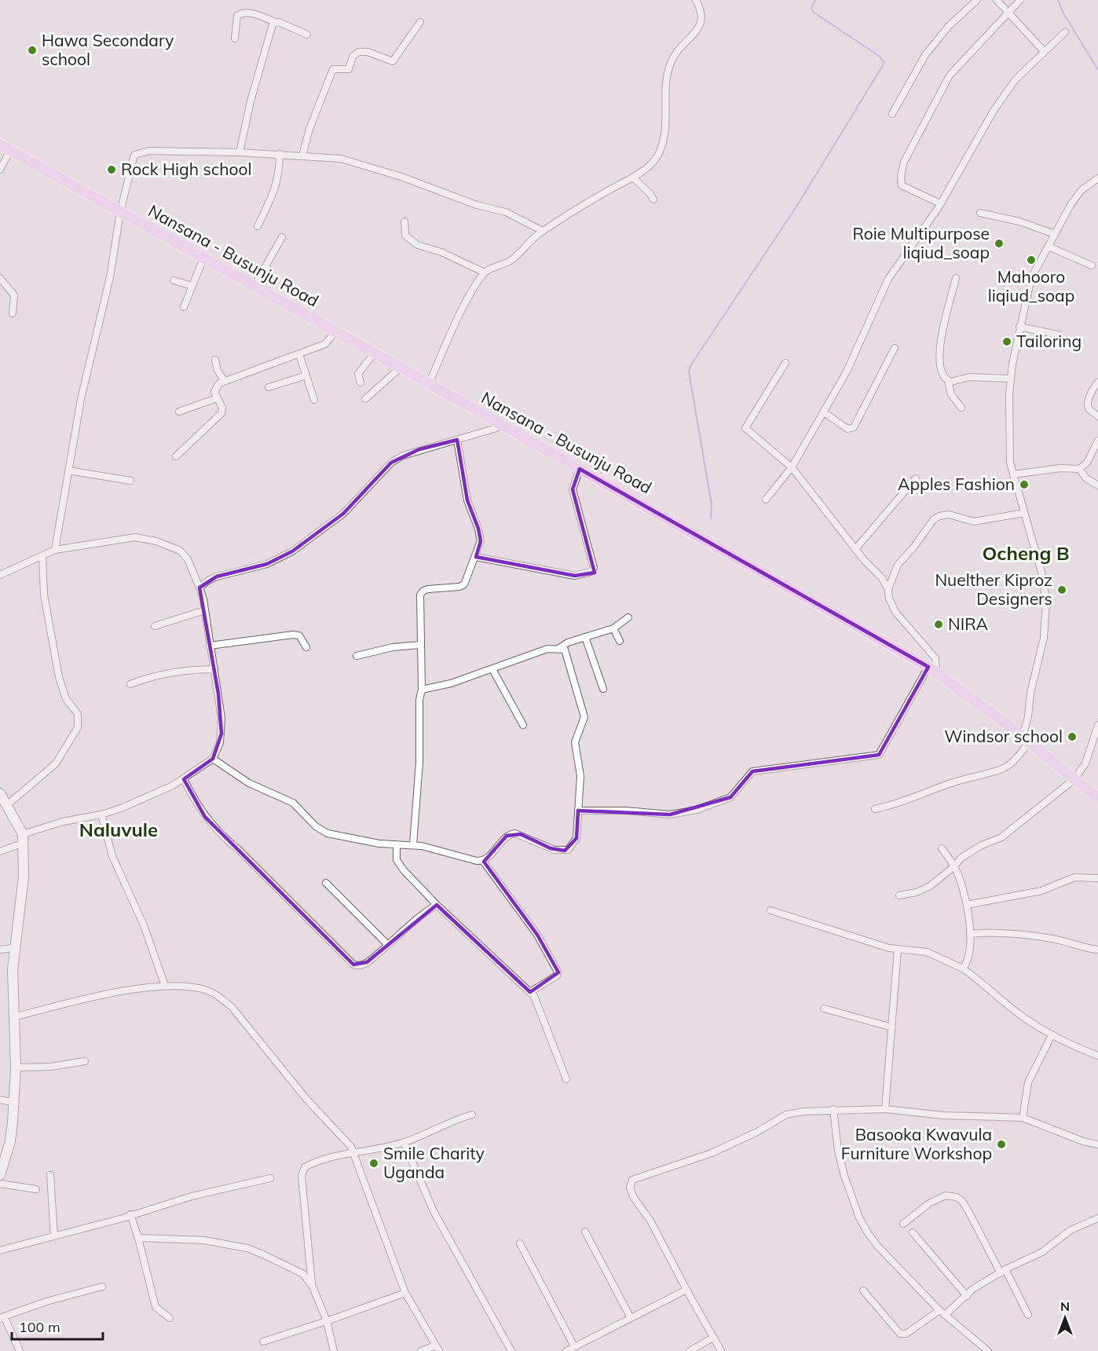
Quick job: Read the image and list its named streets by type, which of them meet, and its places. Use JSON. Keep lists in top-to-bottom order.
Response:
{
  "streets": {
    "main road": ["Nansana - Busunju Road"]
  },
  "districts": ["Ocheng B", "Naluvule"],
  "places": [
    "Hawa Secondary school",
    "Rock High school",
    "Roie Multipurpose liqiud_soap",
    "Mahooro liqiud_soap",
    "Tailoring",
    "Apples Fashion",
    "Nuelther Kiproz Designers",
    "NIRA",
    "Windsor school",
    "Basooka Kwavula Furniture Workshop",
    "Smile Charity Uganda"
  ],
  "scale_bar": "100 m",
  "north": "top"
}
